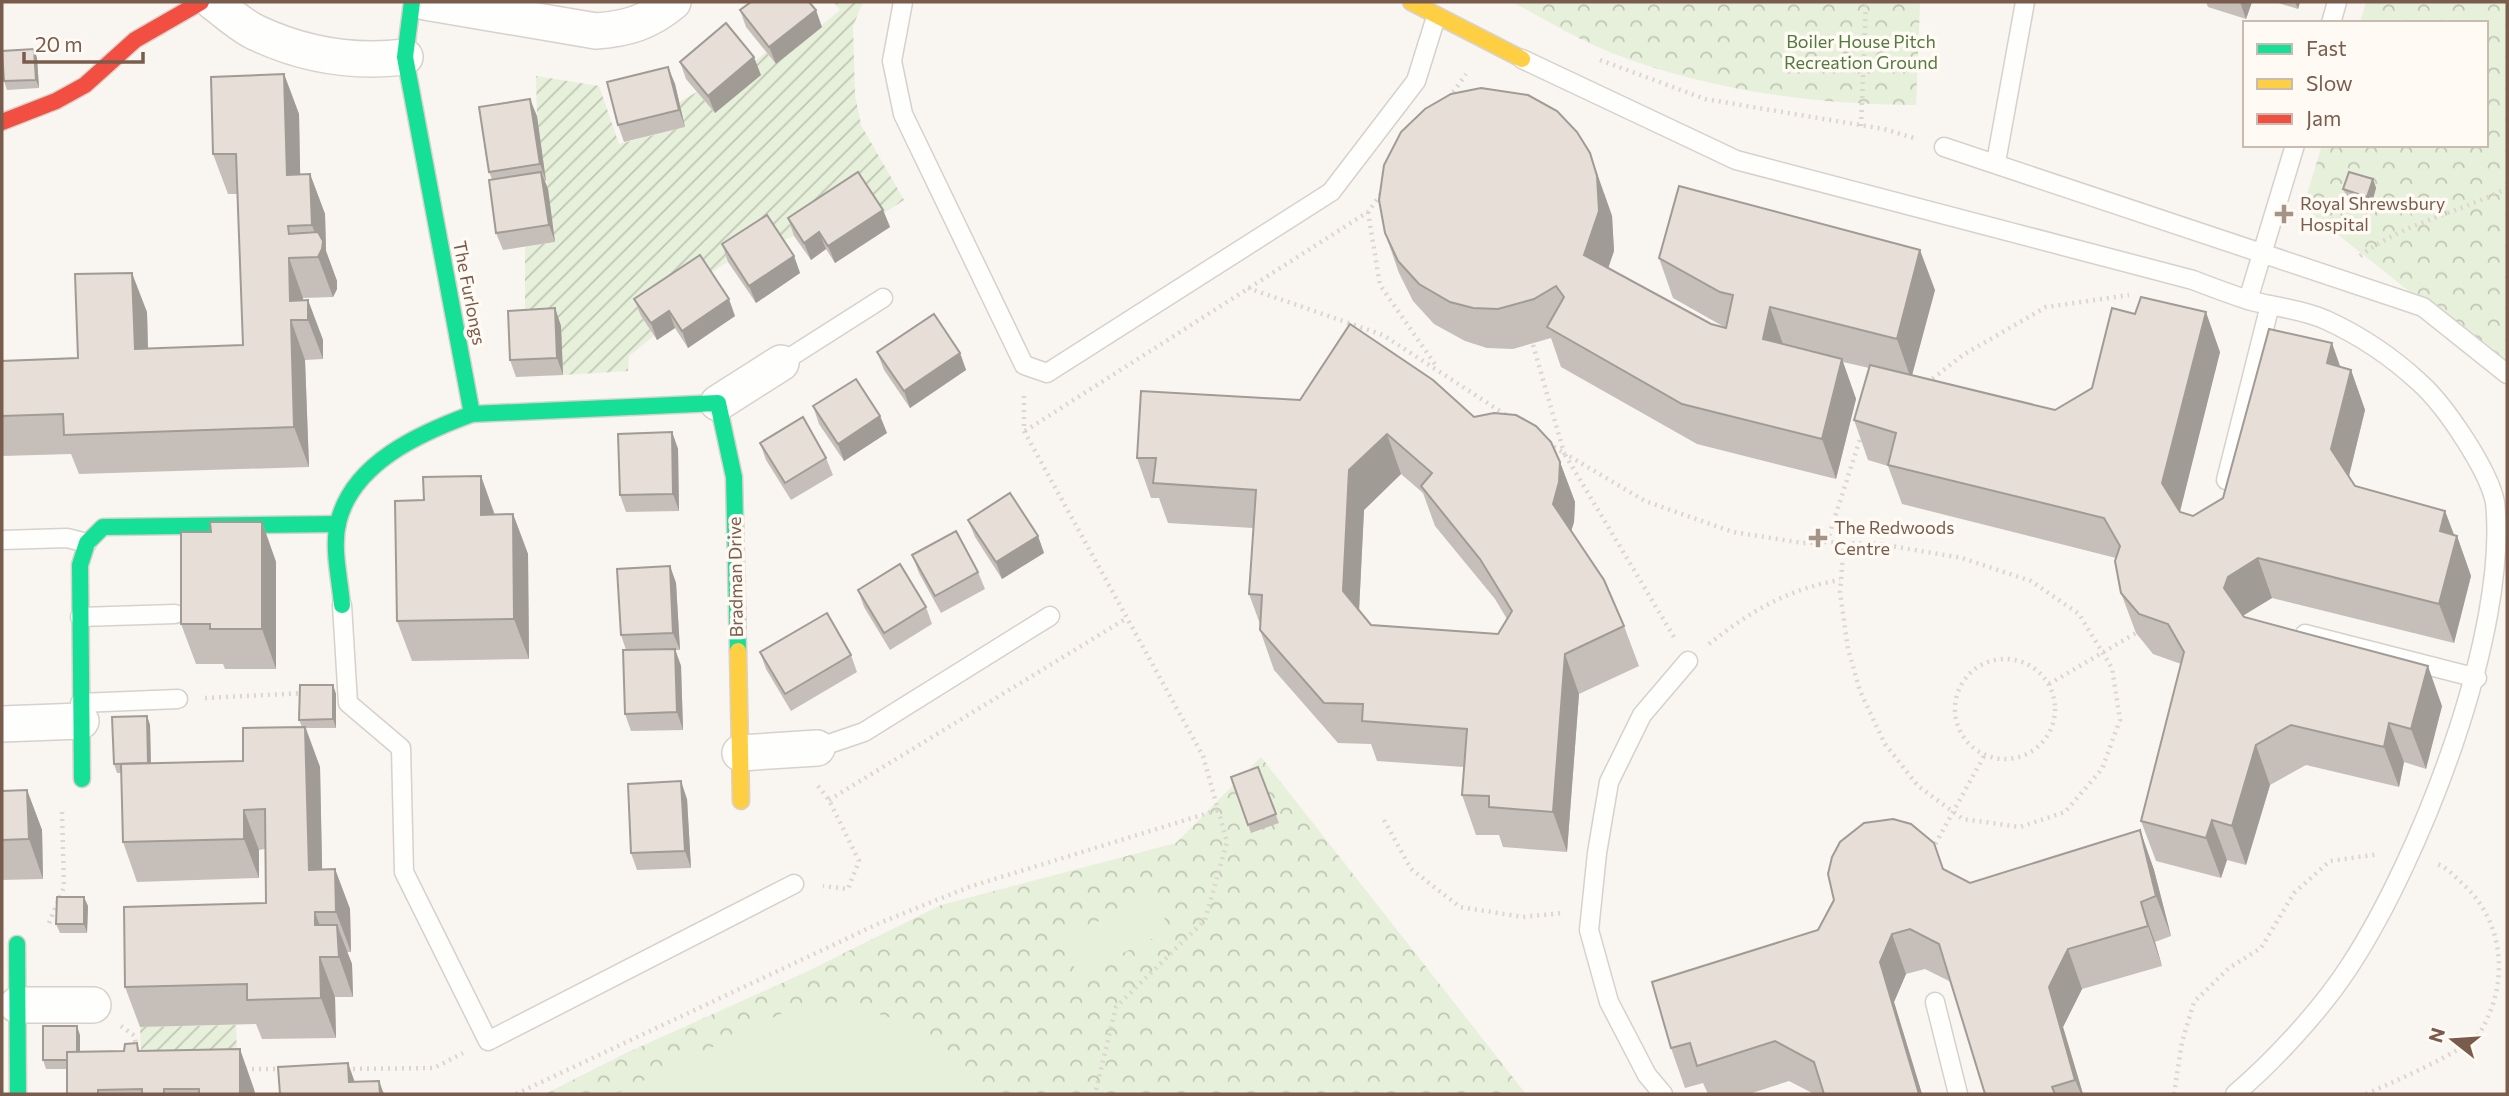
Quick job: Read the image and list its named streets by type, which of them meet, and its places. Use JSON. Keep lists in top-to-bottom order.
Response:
{
  "streets": {
    "street": ["The Furlongs", "Bradman Drive"]
  },
  "parks": ["Boiler House Pitch Recreation Ground"],
  "places": {
    "health": ["Royal Shrewsbury Hospital", "The Redwoods Centre"]
  },
  "legend": ["Fast", "Slow", "Jam"],
  "scale_bar": "20 m",
  "north": "left"
}
